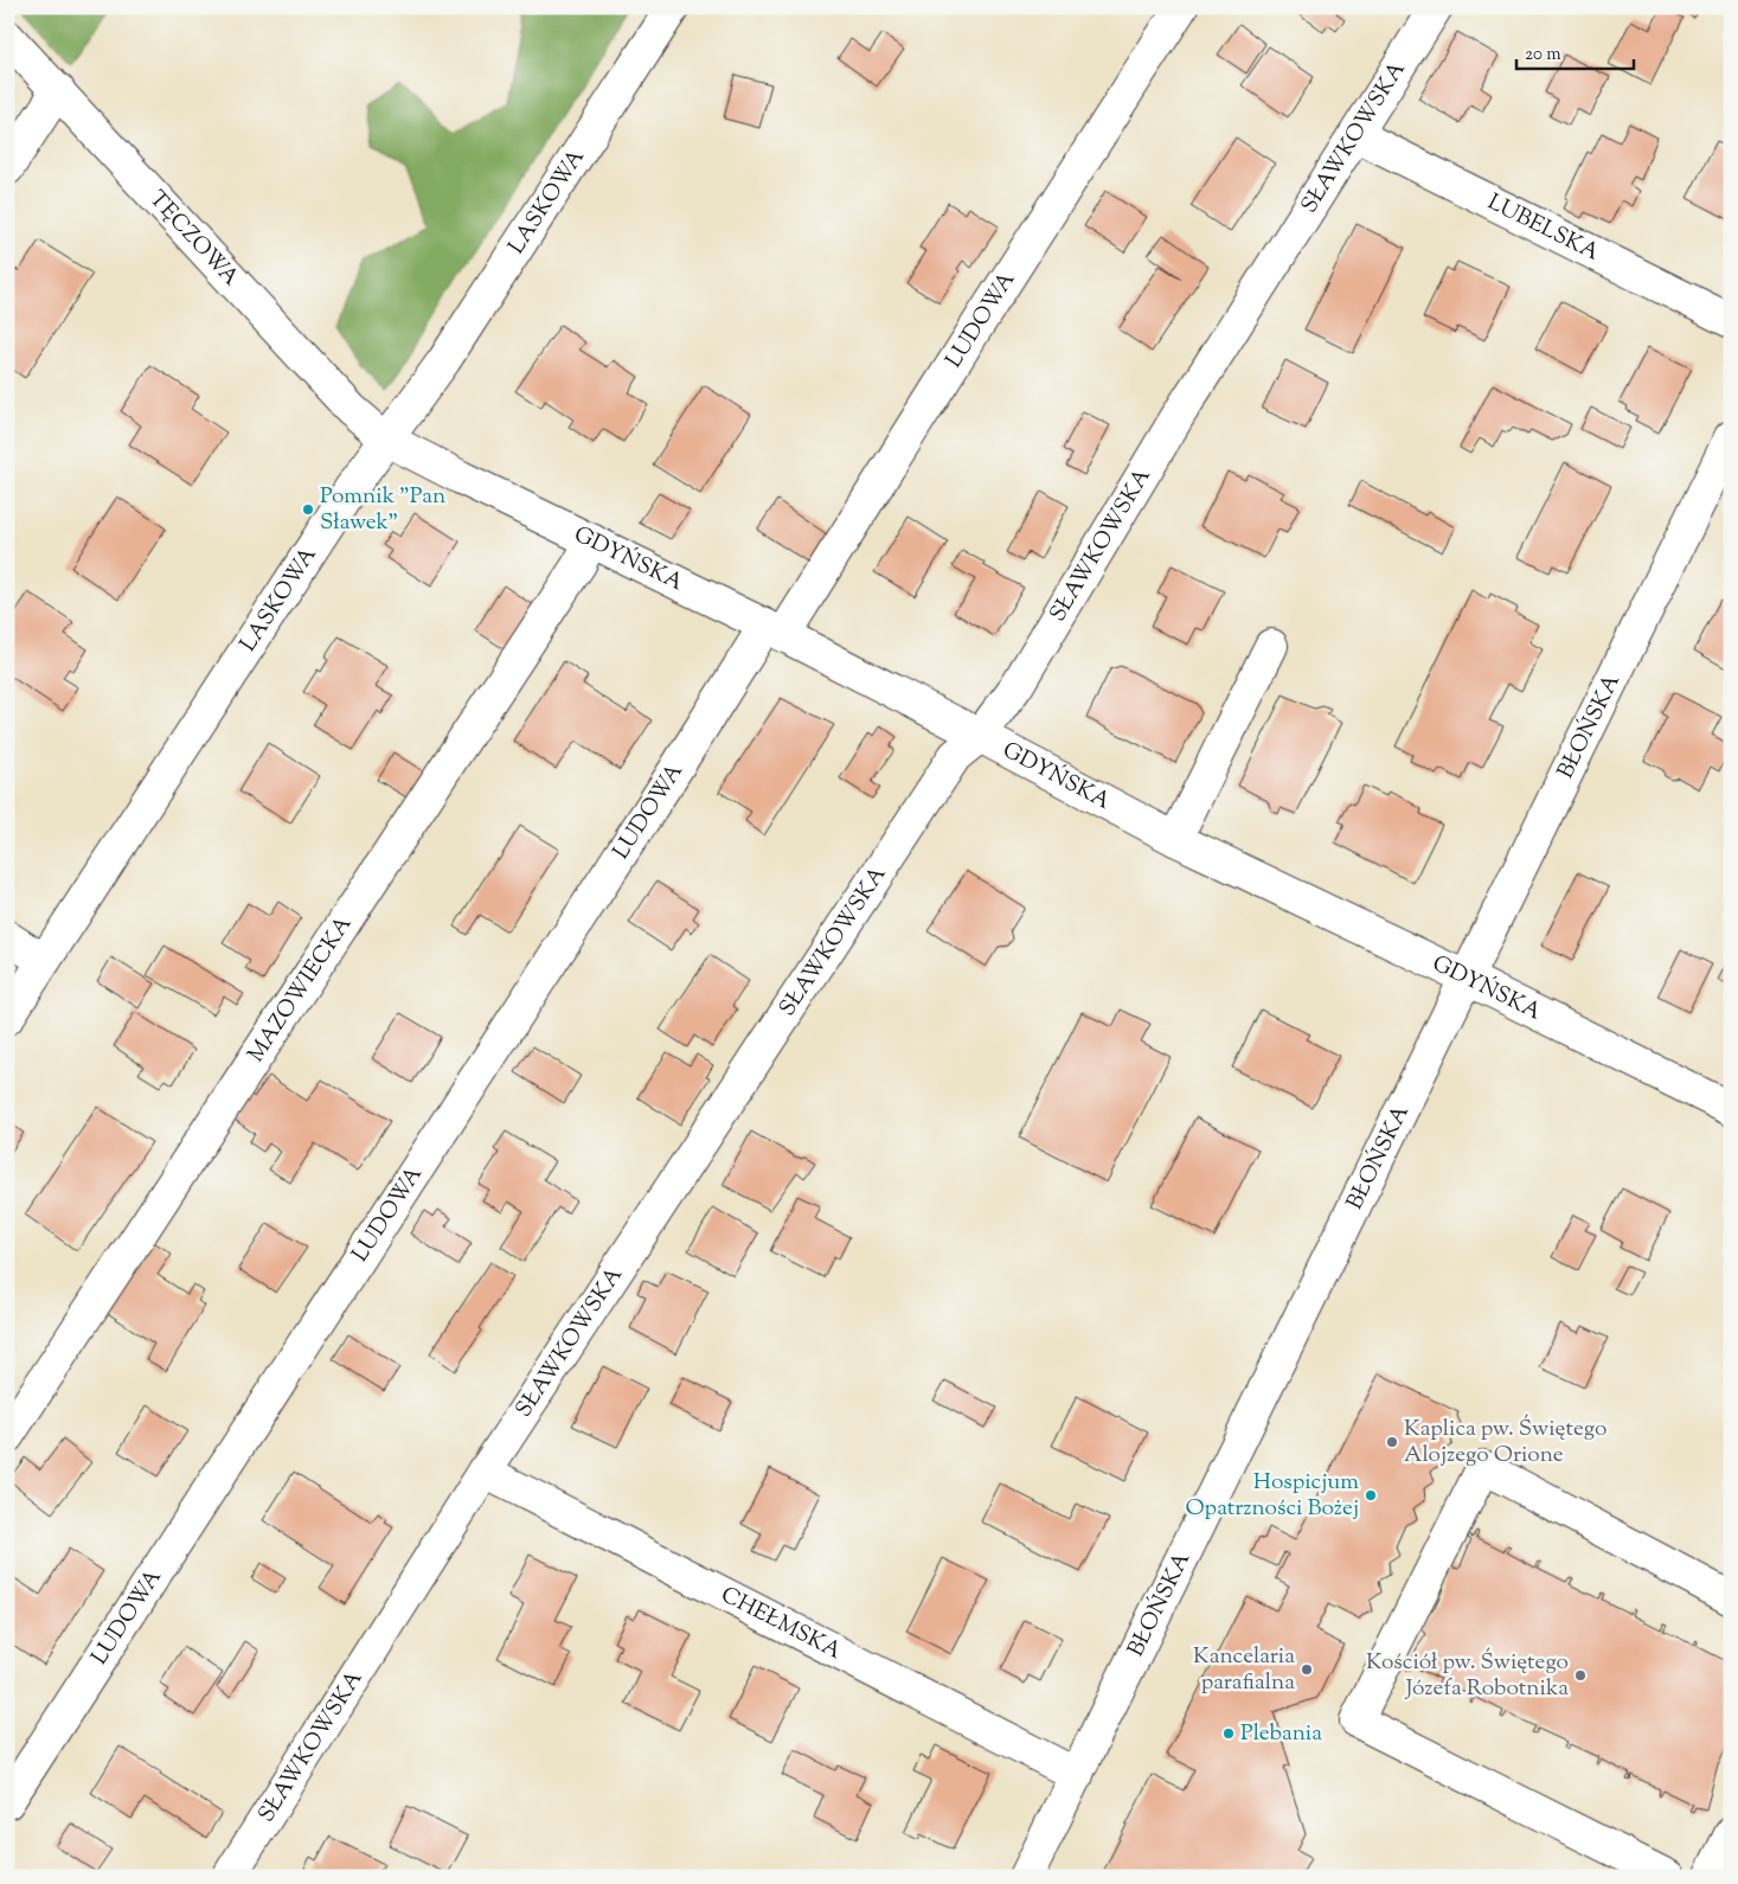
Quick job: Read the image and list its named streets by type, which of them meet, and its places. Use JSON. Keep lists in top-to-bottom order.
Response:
{
  "streets": {
    "street": [
      "SŁAWKOWSKA",
      "LASKOWA",
      "LUBELSKA",
      "TĘCZOWA",
      "LUDOWA",
      "GDYŃSKA",
      "BŁOŃSKA",
      "MAZOWIECKA",
      "CHEŁMSKA"
    ]
  },
  "crossings": [
    ["SŁAWKOWSKA", "LUBELSKA"],
    ["SŁAWKOWSKA", "GDYŃSKA"],
    ["SŁAWKOWSKA", "CHEŁMSKA"],
    ["LASKOWA", "TĘCZOWA"],
    ["LASKOWA", "GDYŃSKA"],
    ["TĘCZOWA", "GDYŃSKA"],
    ["LUDOWA", "GDYŃSKA"],
    ["GDYŃSKA", "BŁOŃSKA"],
    ["GDYŃSKA", "MAZOWIECKA"],
    ["BŁOŃSKA", "CHEŁMSKA"]
  ],
  "places": [
    "Pomnik \"Pan Sławek\"",
    "Kaplica pw. Świętego Alojzego Orione",
    "Hospicjum Opatrzności Bożej",
    "Kancelaria parafialna",
    "Kościół pw. Świętego Józefa Robotnika",
    "Plebania"
  ],
  "scale_bar": "20 m"
}
